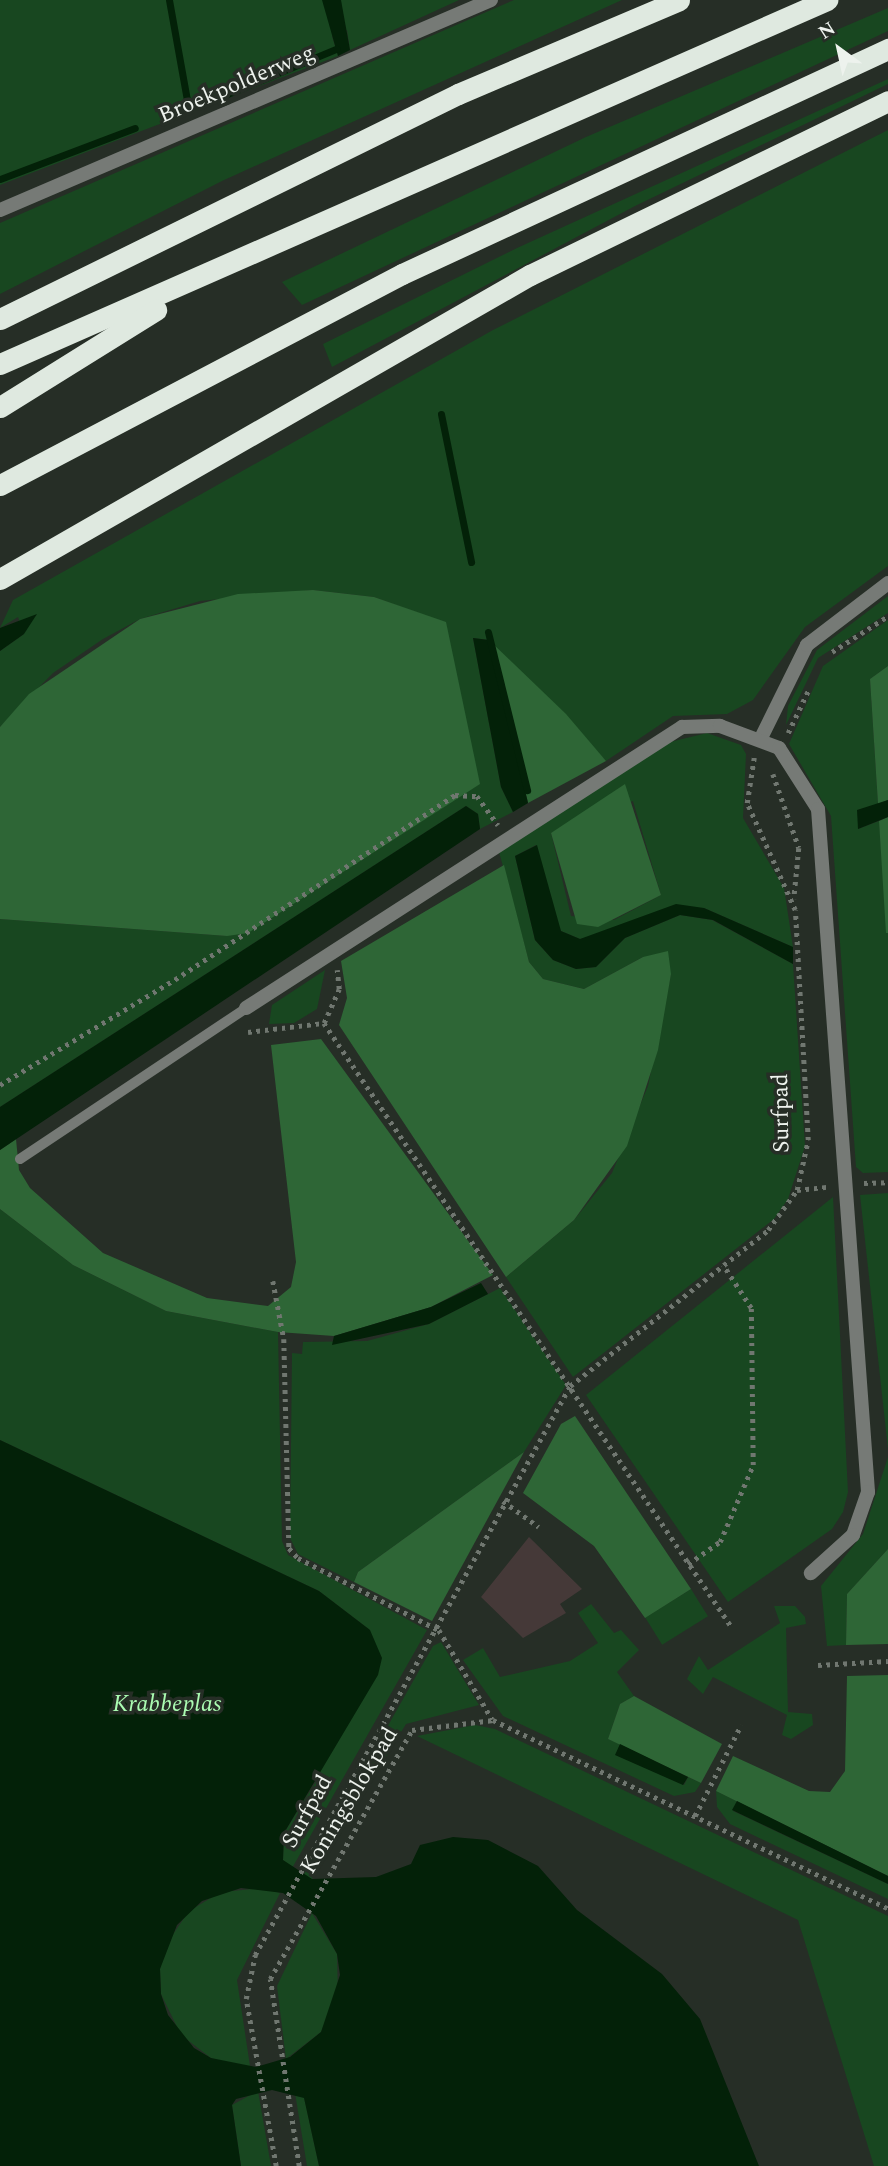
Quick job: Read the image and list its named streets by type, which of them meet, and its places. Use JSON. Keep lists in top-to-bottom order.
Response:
{
  "streets": {
    "street": ["Broekpolderweg"],
    "path": ["Surfpad", "Koningsblokpad"]
  },
  "water": ["Krabbeplas"],
  "north": "top left"
}
